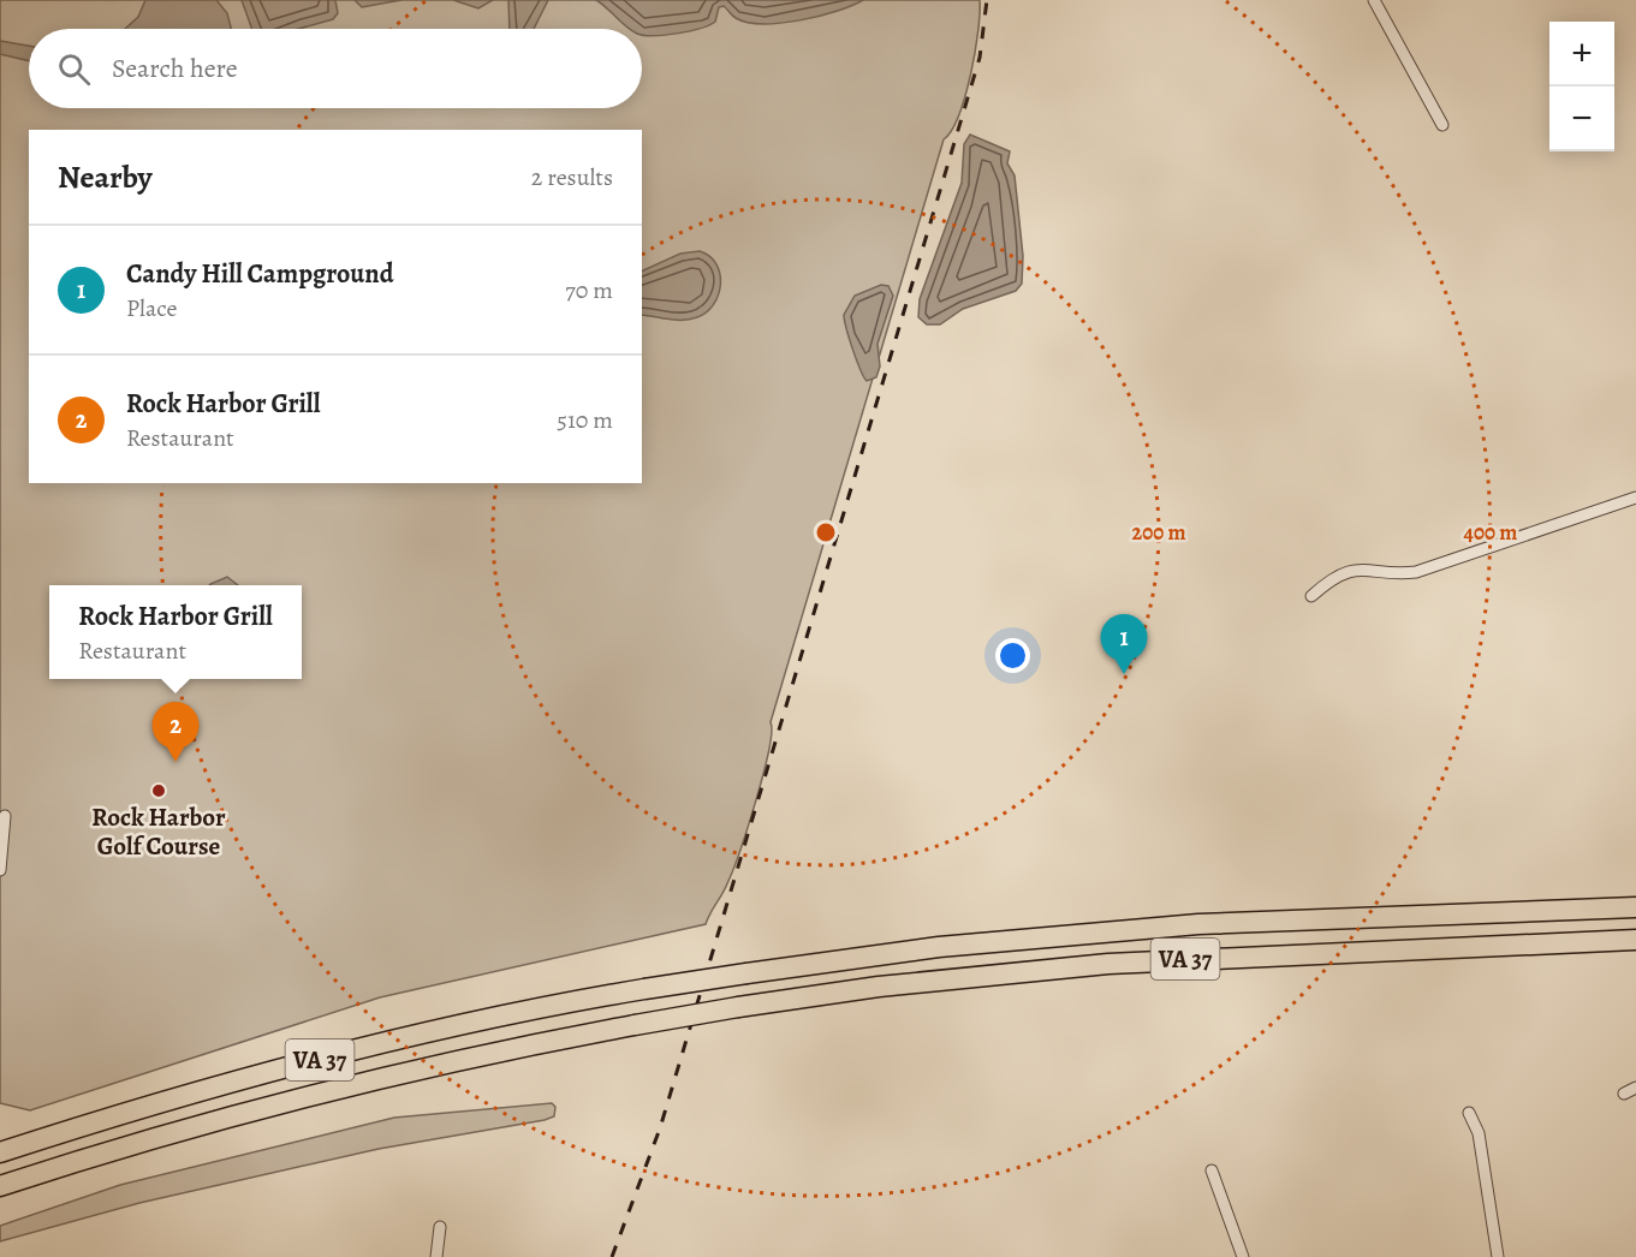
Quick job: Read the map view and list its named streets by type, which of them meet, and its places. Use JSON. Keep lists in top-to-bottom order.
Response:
{
  "streets": {
    "highway": ["VA 37"]
  },
  "places": ["Rock Harbor Golf Course"],
  "page": {
    "map_buttons": ["+", "−"],
    "search": "Search here",
    "heading": ["Nearby", "2 results"],
    "list": [
      {
        "mark": "1",
        "name": "Candy Hill Campground",
        "note": "Place",
        "value": "70 m"
      },
      {
        "mark": "2",
        "name": "Rock Harbor Grill",
        "note": "Restaurant",
        "value": "510 m"
      }
    ],
    "popup": ["Rock Harbor Grill", "Restaurant"],
    "pins": ["1", "2"]
  },
  "rings": ["200 m", "400 m"]
}
